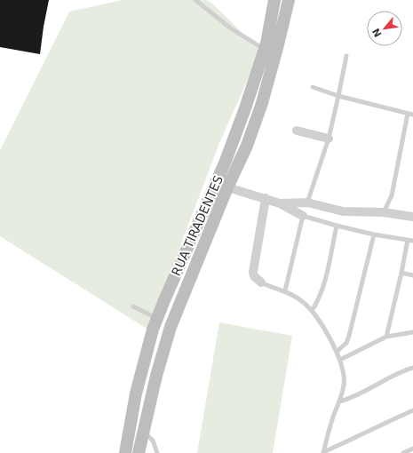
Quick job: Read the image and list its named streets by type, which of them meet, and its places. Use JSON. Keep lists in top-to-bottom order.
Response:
{
  "streets": {
    "street": ["RUA TIRADENTES"]
  },
  "north": "bottom left"
}
